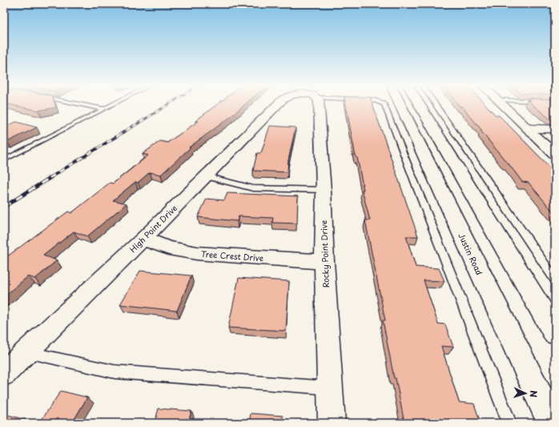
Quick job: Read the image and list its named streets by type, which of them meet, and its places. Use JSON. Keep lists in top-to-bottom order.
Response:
{
  "streets": {
    "main road": ["Justin Road"],
    "street": ["High Point Drive", "Rocky Point Drive", "Tree Crest Drive"]
  },
  "crossings": [
    ["High Point Drive", "Tree Crest Drive"],
    ["Rocky Point Drive", "Tree Crest Drive"]
  ],
  "north": "right"
}
